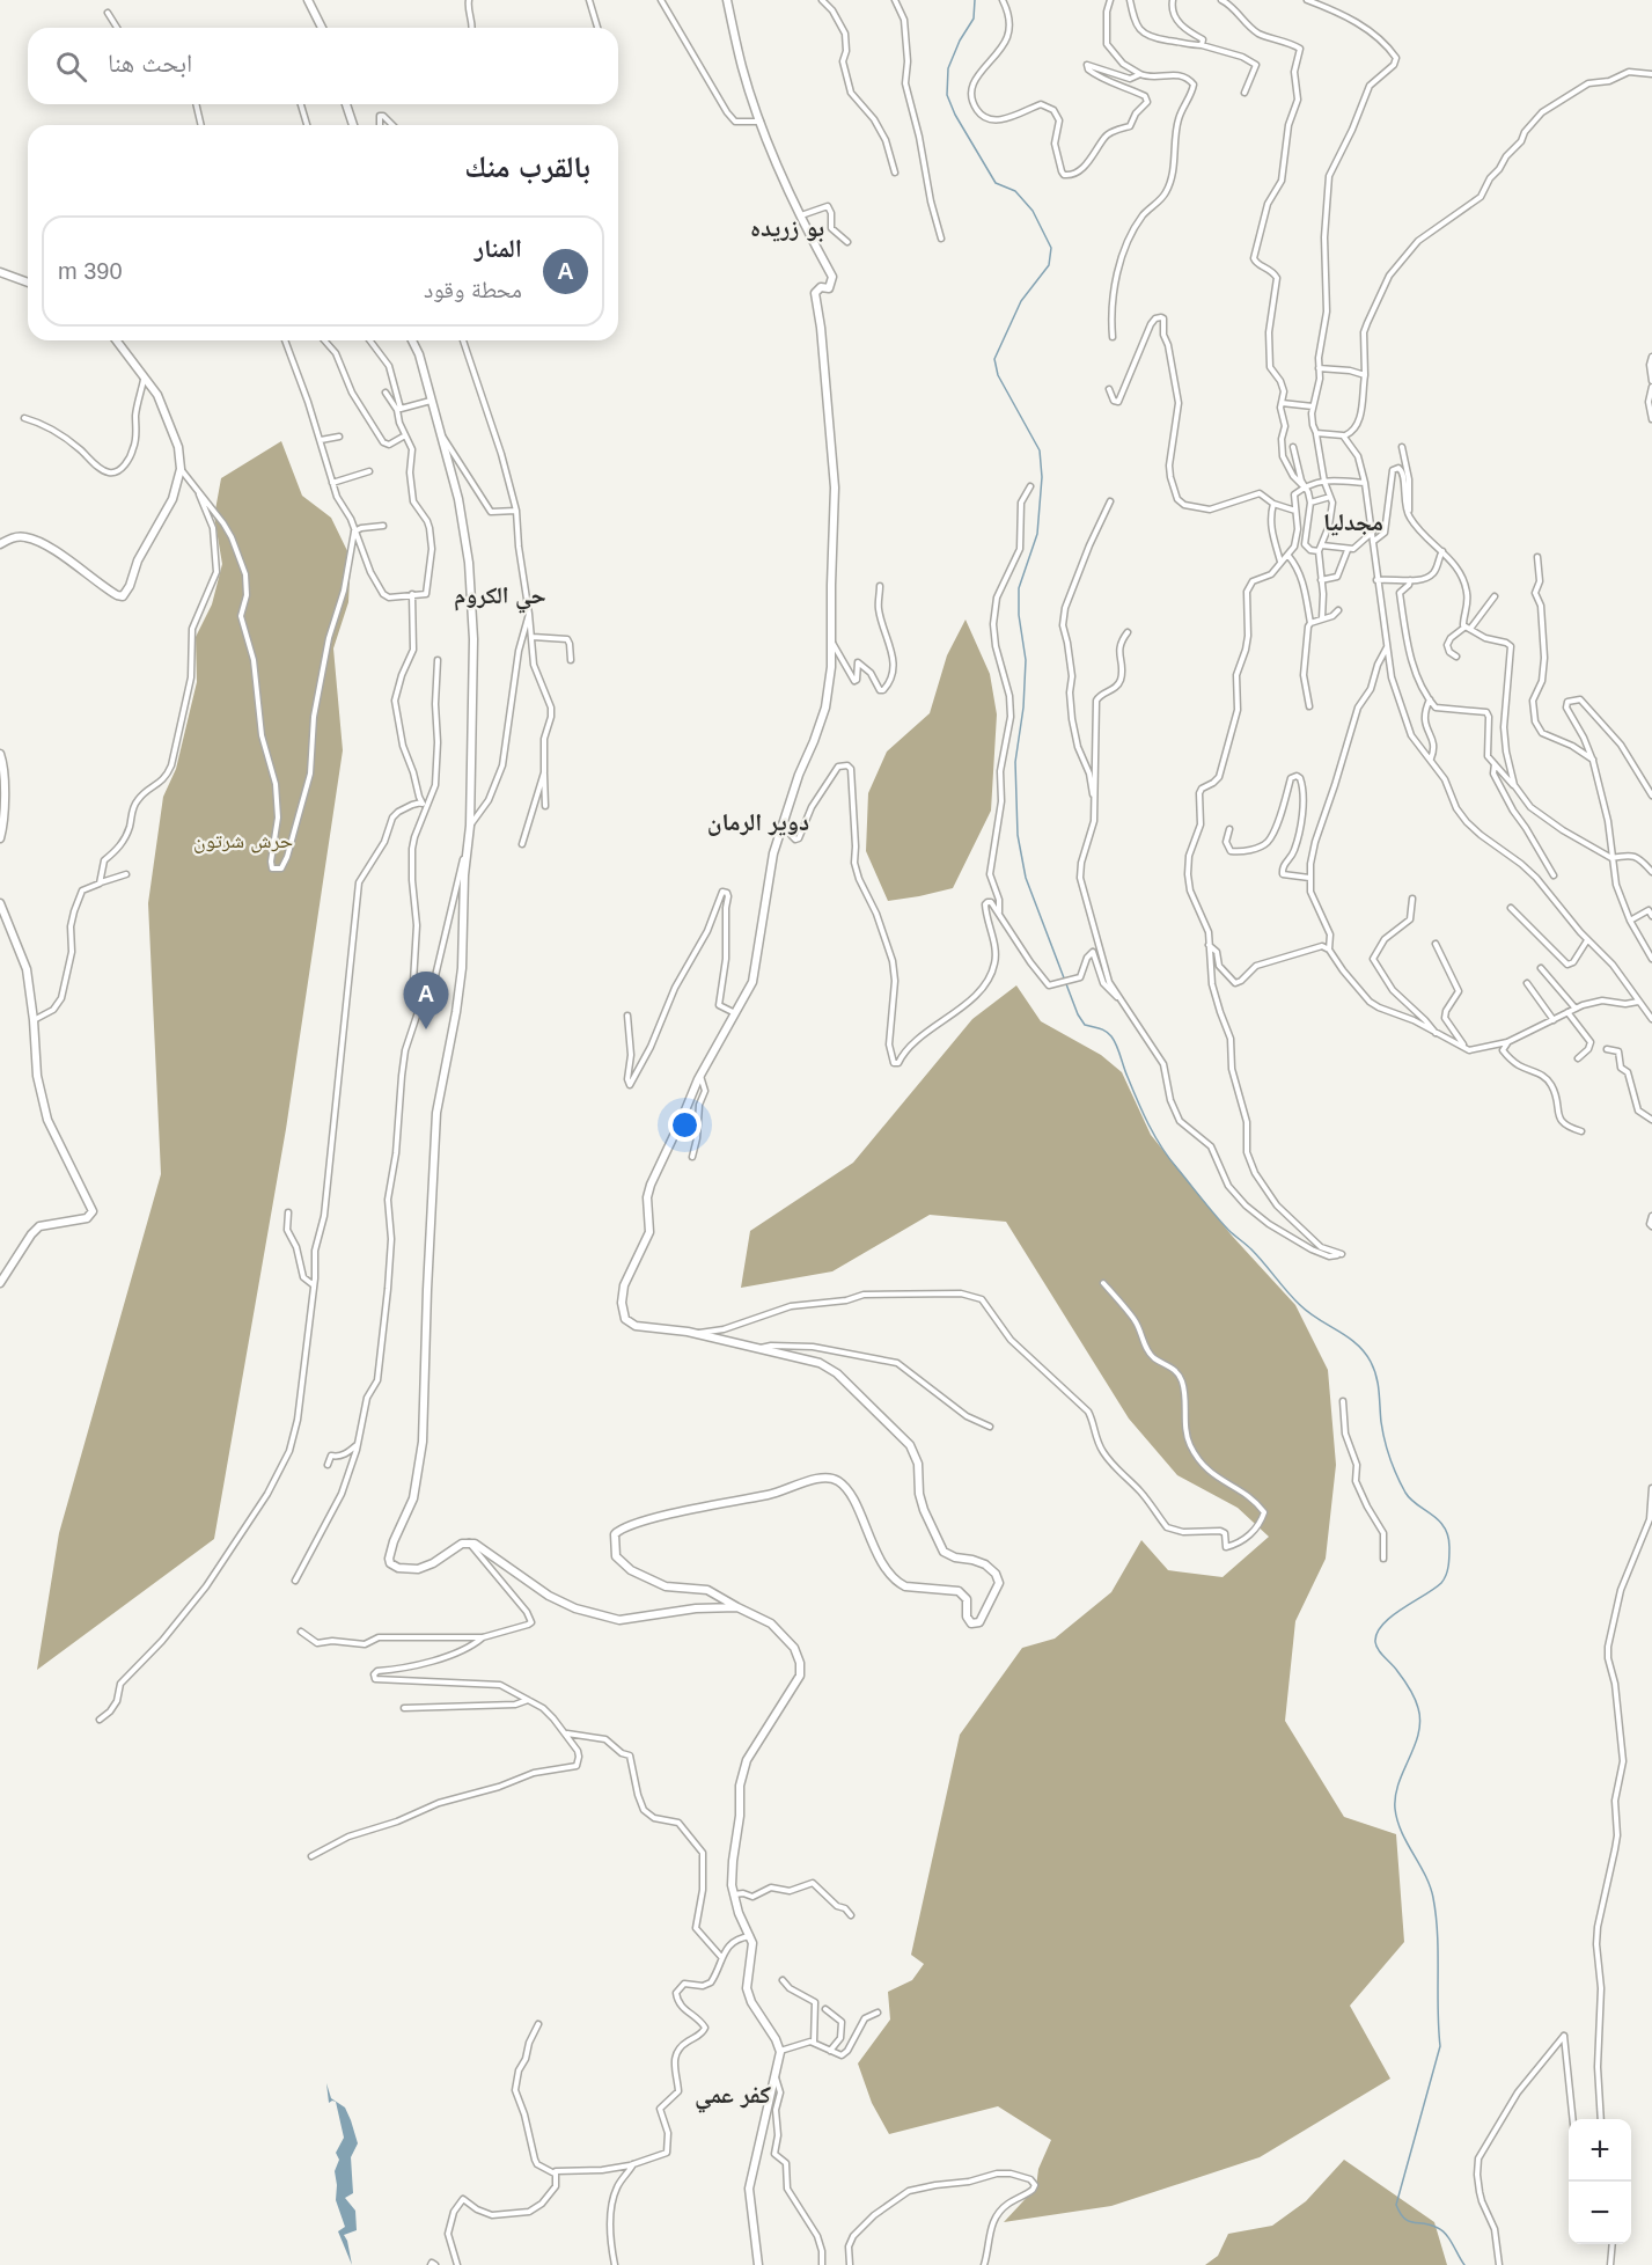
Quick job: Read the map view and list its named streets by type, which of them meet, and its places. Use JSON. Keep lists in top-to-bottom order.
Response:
{
  "districts": [
    "بو زريده",
    "مجدليا",
    "حي الكروم",
    "دوير الرمان",
    "كفر عمي"
  ],
  "parks": ["حرش شرتون"],
  "page": {
    "search": "ابحث هنا",
    "heading": "بالقرب منك",
    "list": [
      {
        "mark": "A",
        "name": "المنار",
        "note": "محطة وقود",
        "value": "390 m"
      }
    ],
    "pins": "A",
    "map_buttons": ["+", "−"]
  }
}
